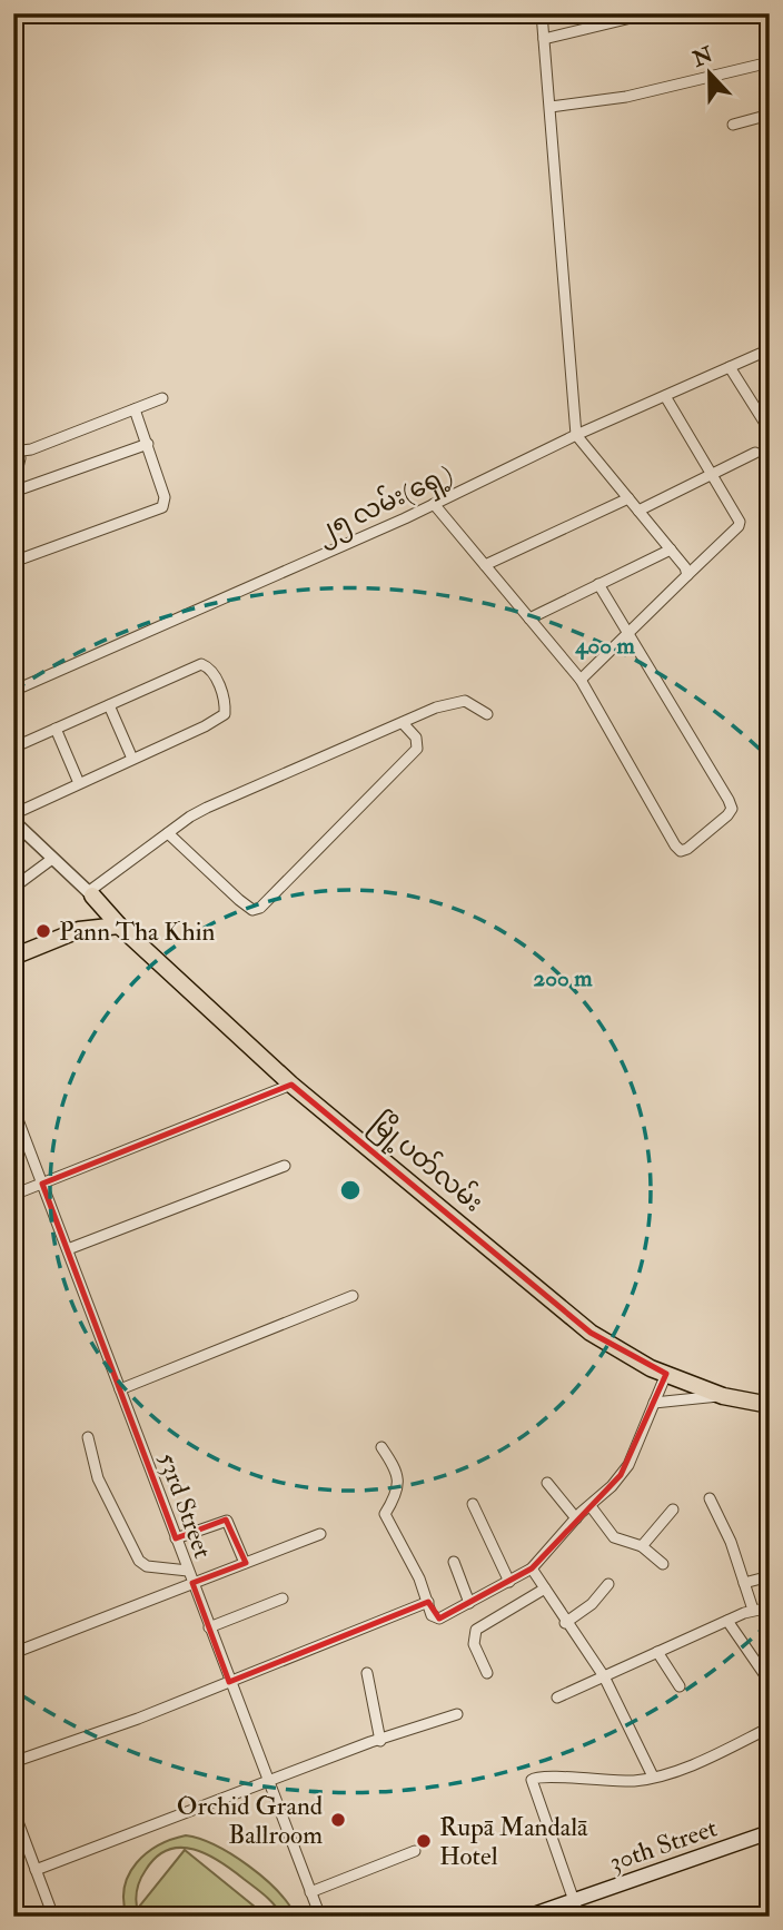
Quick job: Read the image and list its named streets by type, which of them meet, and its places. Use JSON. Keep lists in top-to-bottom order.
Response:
{
  "streets": {
    "main road": ["မြို့ပတ်လမ်း", "30th Street"],
    "street": ["၂၅ လမ်း(ရှေ့)", "53rd Street"]
  },
  "places": ["Pann Tha Khin", "Orchid Grand Ballroom", "Rupā Mandalā Hotel"],
  "north": "top",
  "rings": ["400 m", "200 m"]
}
